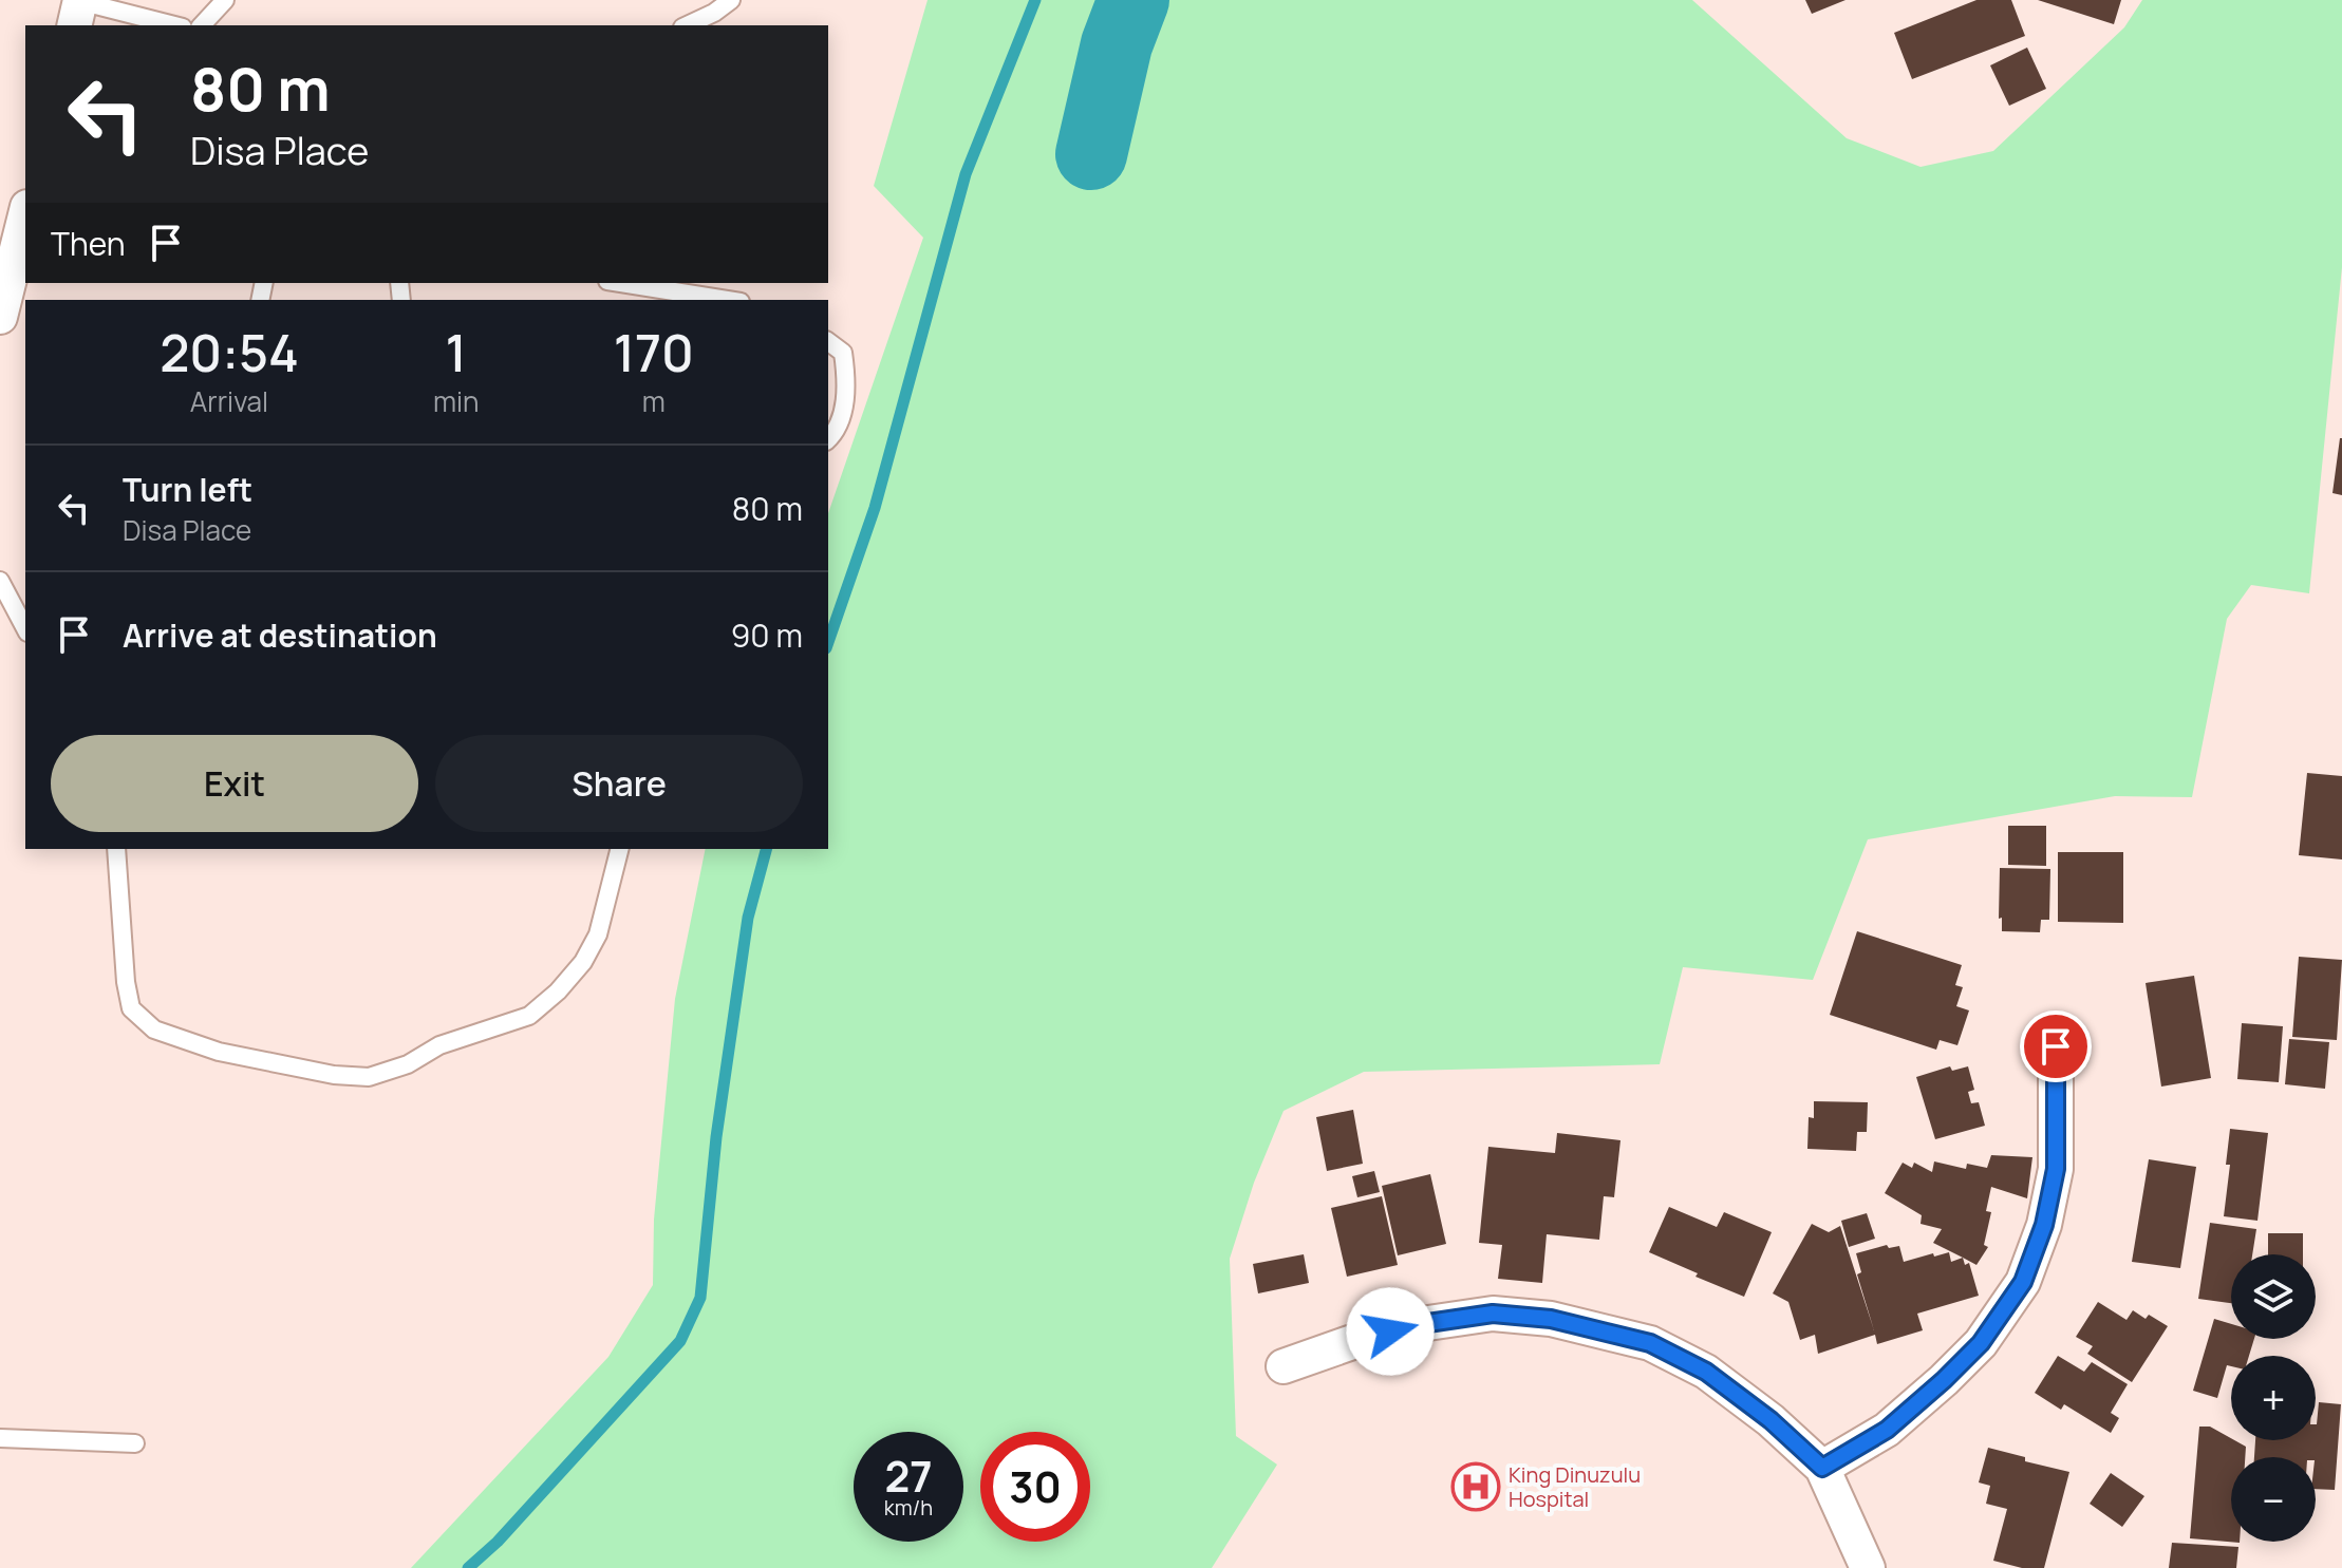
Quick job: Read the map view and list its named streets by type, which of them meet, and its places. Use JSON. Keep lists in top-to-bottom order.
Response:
{
  "places": {
    "hospital": ["King Dinuzulu Hospital"]
  },
  "page": {
    "turn": ["80 m", "Disa Place"],
    "then": "Then",
    "eta": [
      "20:54",
      "Arrival",
      "1",
      "min",
      "170",
      "m"
    ],
    "list": [
      {
        "name": "Turn left",
        "note": "Disa Place",
        "value": "80 m"
      },
      {
        "name": "Arrive at destination",
        "value": "90 m"
      }
    ],
    "buttons": ["Exit", "Share"],
    "map_buttons": ["+", "−"],
    "speed": "27 km/h",
    "limit": "30"
  }
}
